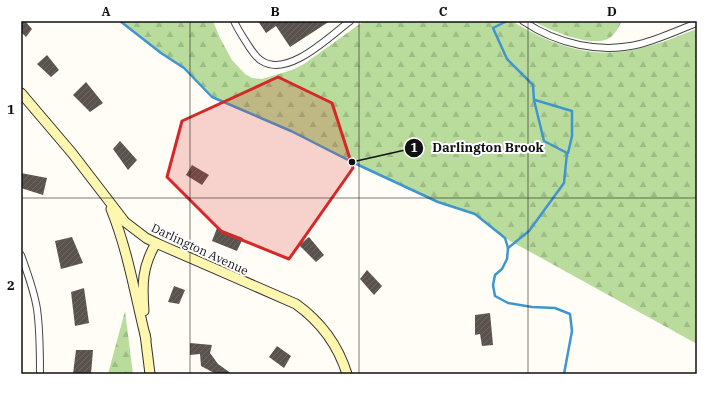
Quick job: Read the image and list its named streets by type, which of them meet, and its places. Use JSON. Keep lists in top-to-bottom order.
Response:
{
  "streets": {
    "main road": ["Darlington Avenue"]
  },
  "places": ["Darlington Brook"],
  "grid": {
    "columns": [
      "A",
      "B",
      "C",
      "D"
    ],
    "rows": ["1", "2"]
  }
}
